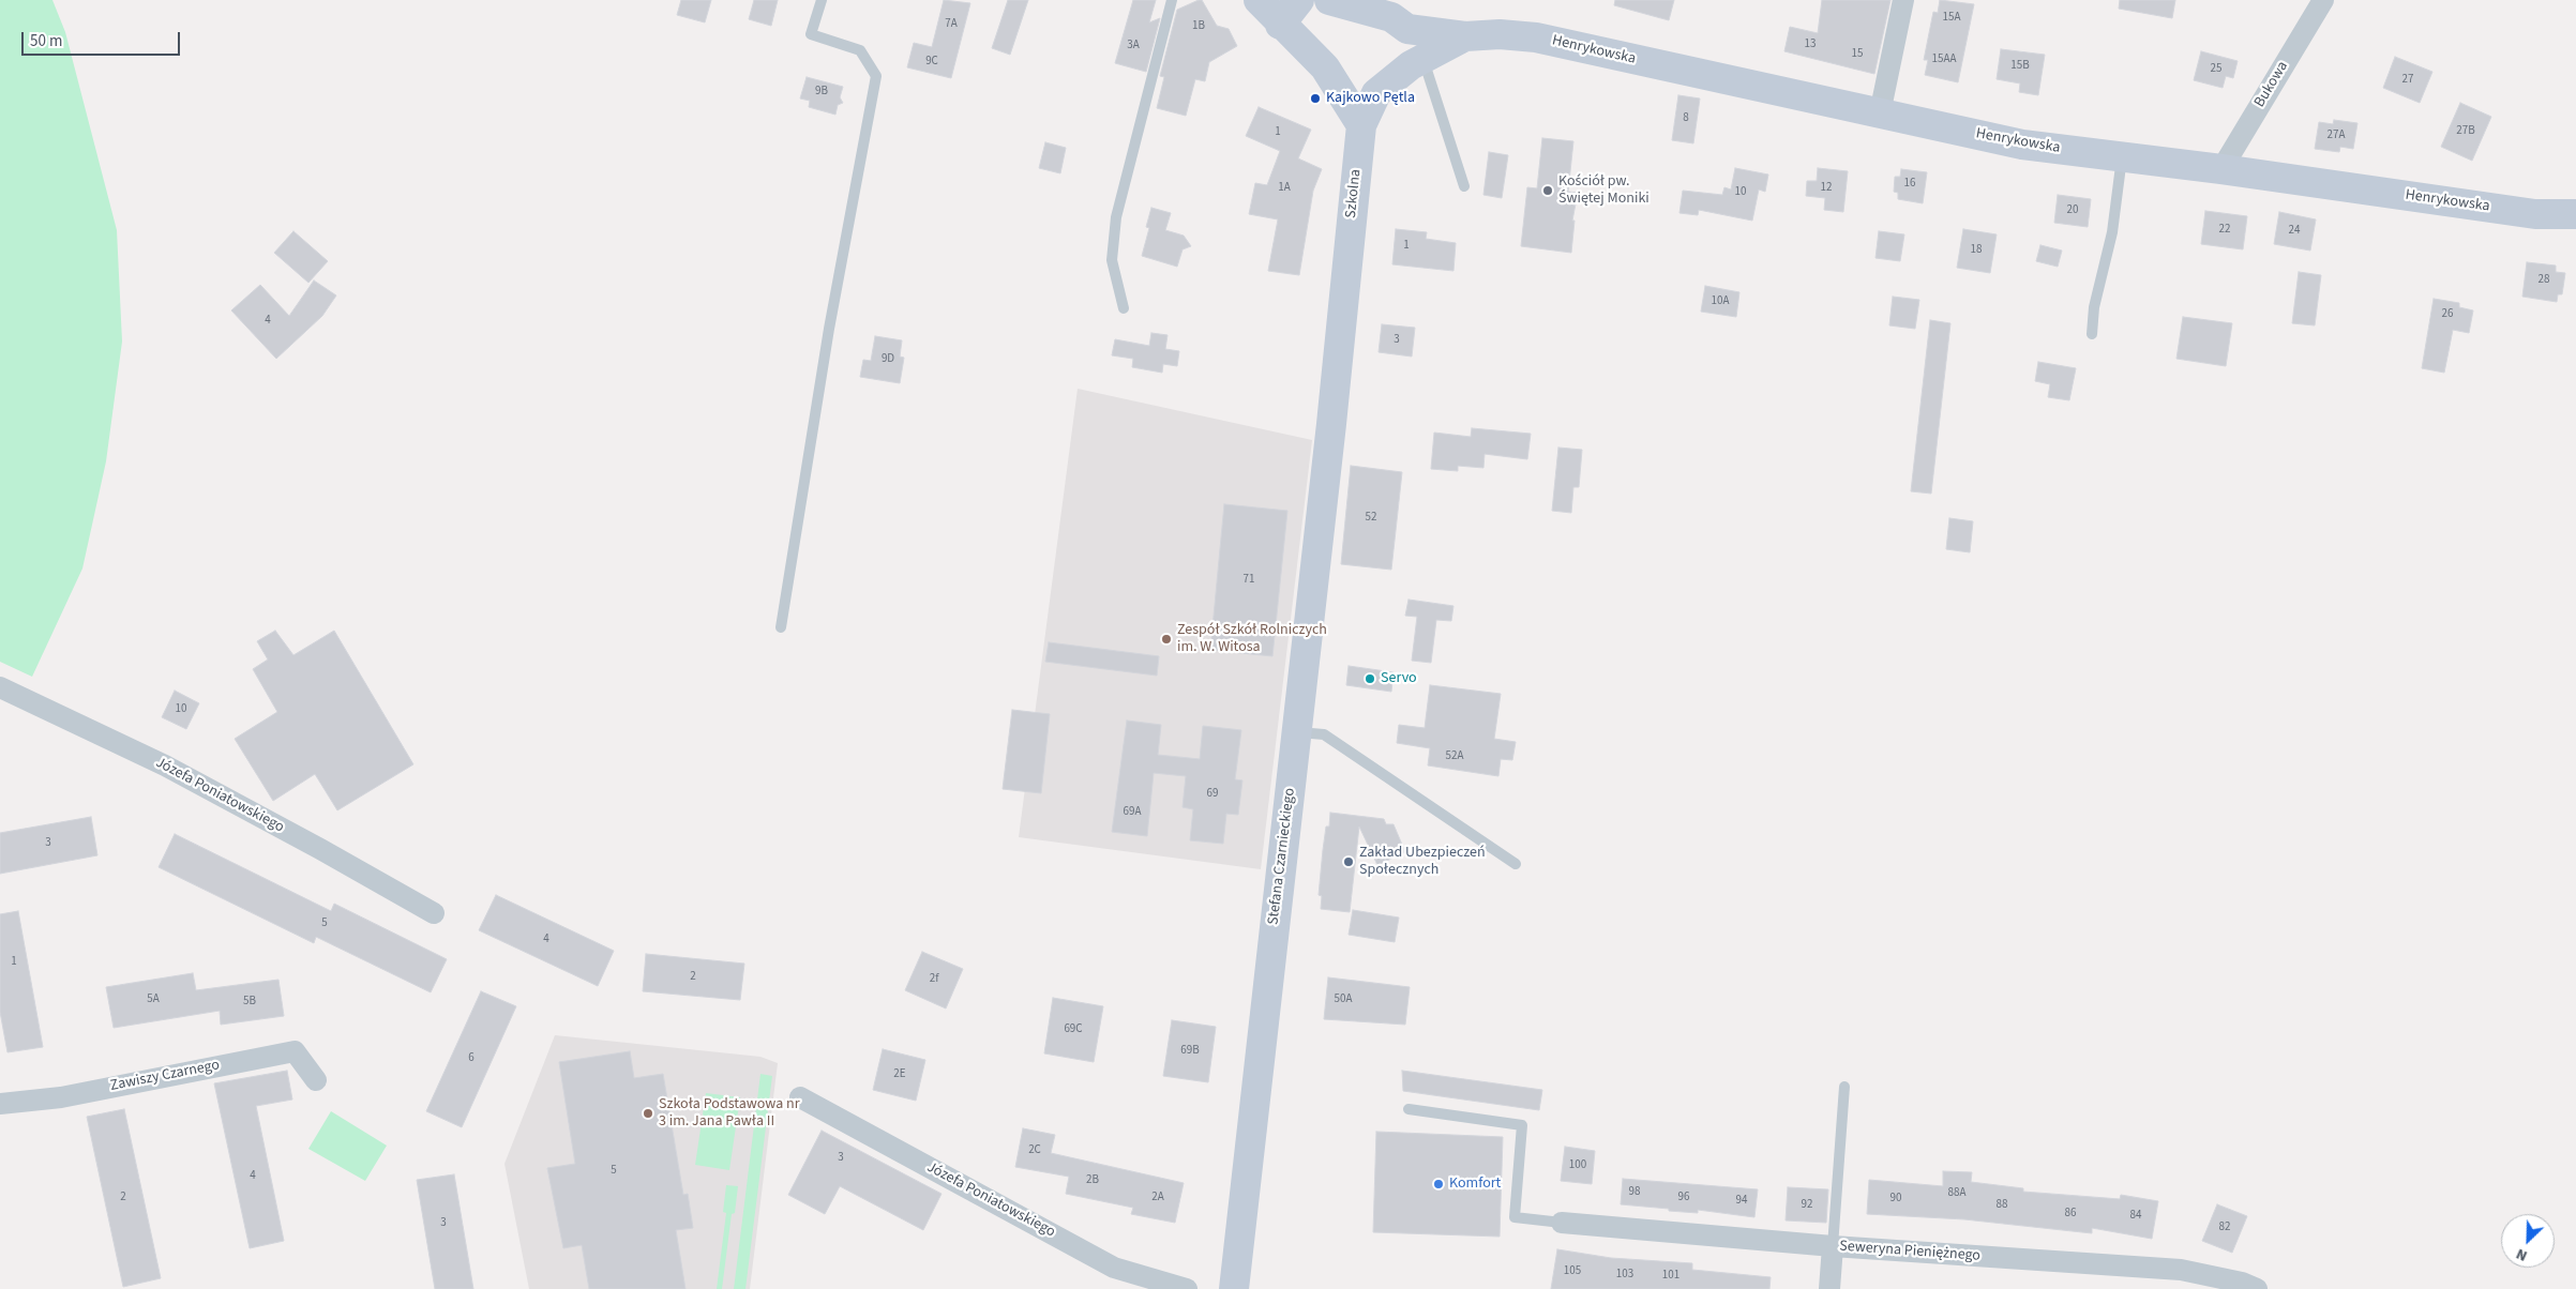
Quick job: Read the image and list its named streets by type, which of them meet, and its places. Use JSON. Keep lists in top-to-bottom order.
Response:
{
  "streets": {
    "street": [
      "Henrykowska",
      "Bukowa",
      "Szkolna",
      "Józefa Poniatowskiego",
      "Stefana Czarnieckiego",
      "Zawiszy Czarnego",
      "Seweryna Pieniężnego"
    ]
  },
  "crossings": [
    ["Henrykowska", "Bukowa"],
    ["Henrykowska", "Szkolna"],
    ["Szkolna", "Stefana Czarnieckiego"]
  ],
  "places": [
    "Kajkowo Pętla",
    "Kościół pw. Świętej Moniki",
    "Zespół Szkół Rolniczych im. W. Witosa",
    "Servo",
    "Zakład Ubezpieczeń Społecznych",
    "Szkoła Podstawowa nr 3 im. Jana Pawła II",
    "Komfort"
  ],
  "house_numbers": [
    "15A",
    "7A",
    "1B",
    "13",
    "3A",
    "15",
    "15AA",
    "9C",
    "15B",
    "25",
    "27",
    "9B",
    "8",
    "27B",
    "1",
    "27A",
    "16",
    "1A",
    "12",
    "10",
    "20",
    "22",
    "24",
    "1",
    "18",
    "28",
    "10A",
    "26",
    "4",
    "3",
    "9D",
    "52",
    "71",
    "10",
    "52A",
    "69",
    "69A",
    "3",
    "5",
    "4",
    "1",
    "2",
    "2f",
    "5A",
    "50A",
    "5B",
    "69C",
    "69B",
    "6",
    "2E",
    "2C",
    "3",
    "100",
    "5",
    "4",
    "2B",
    "98",
    "88A",
    "2",
    "2A",
    "96",
    "90",
    "94",
    "92",
    "88",
    "86",
    "84",
    "3",
    "82",
    "105",
    "103",
    "101"
  ],
  "scale_bar": "50 m",
  "north": "bottom left"
}
